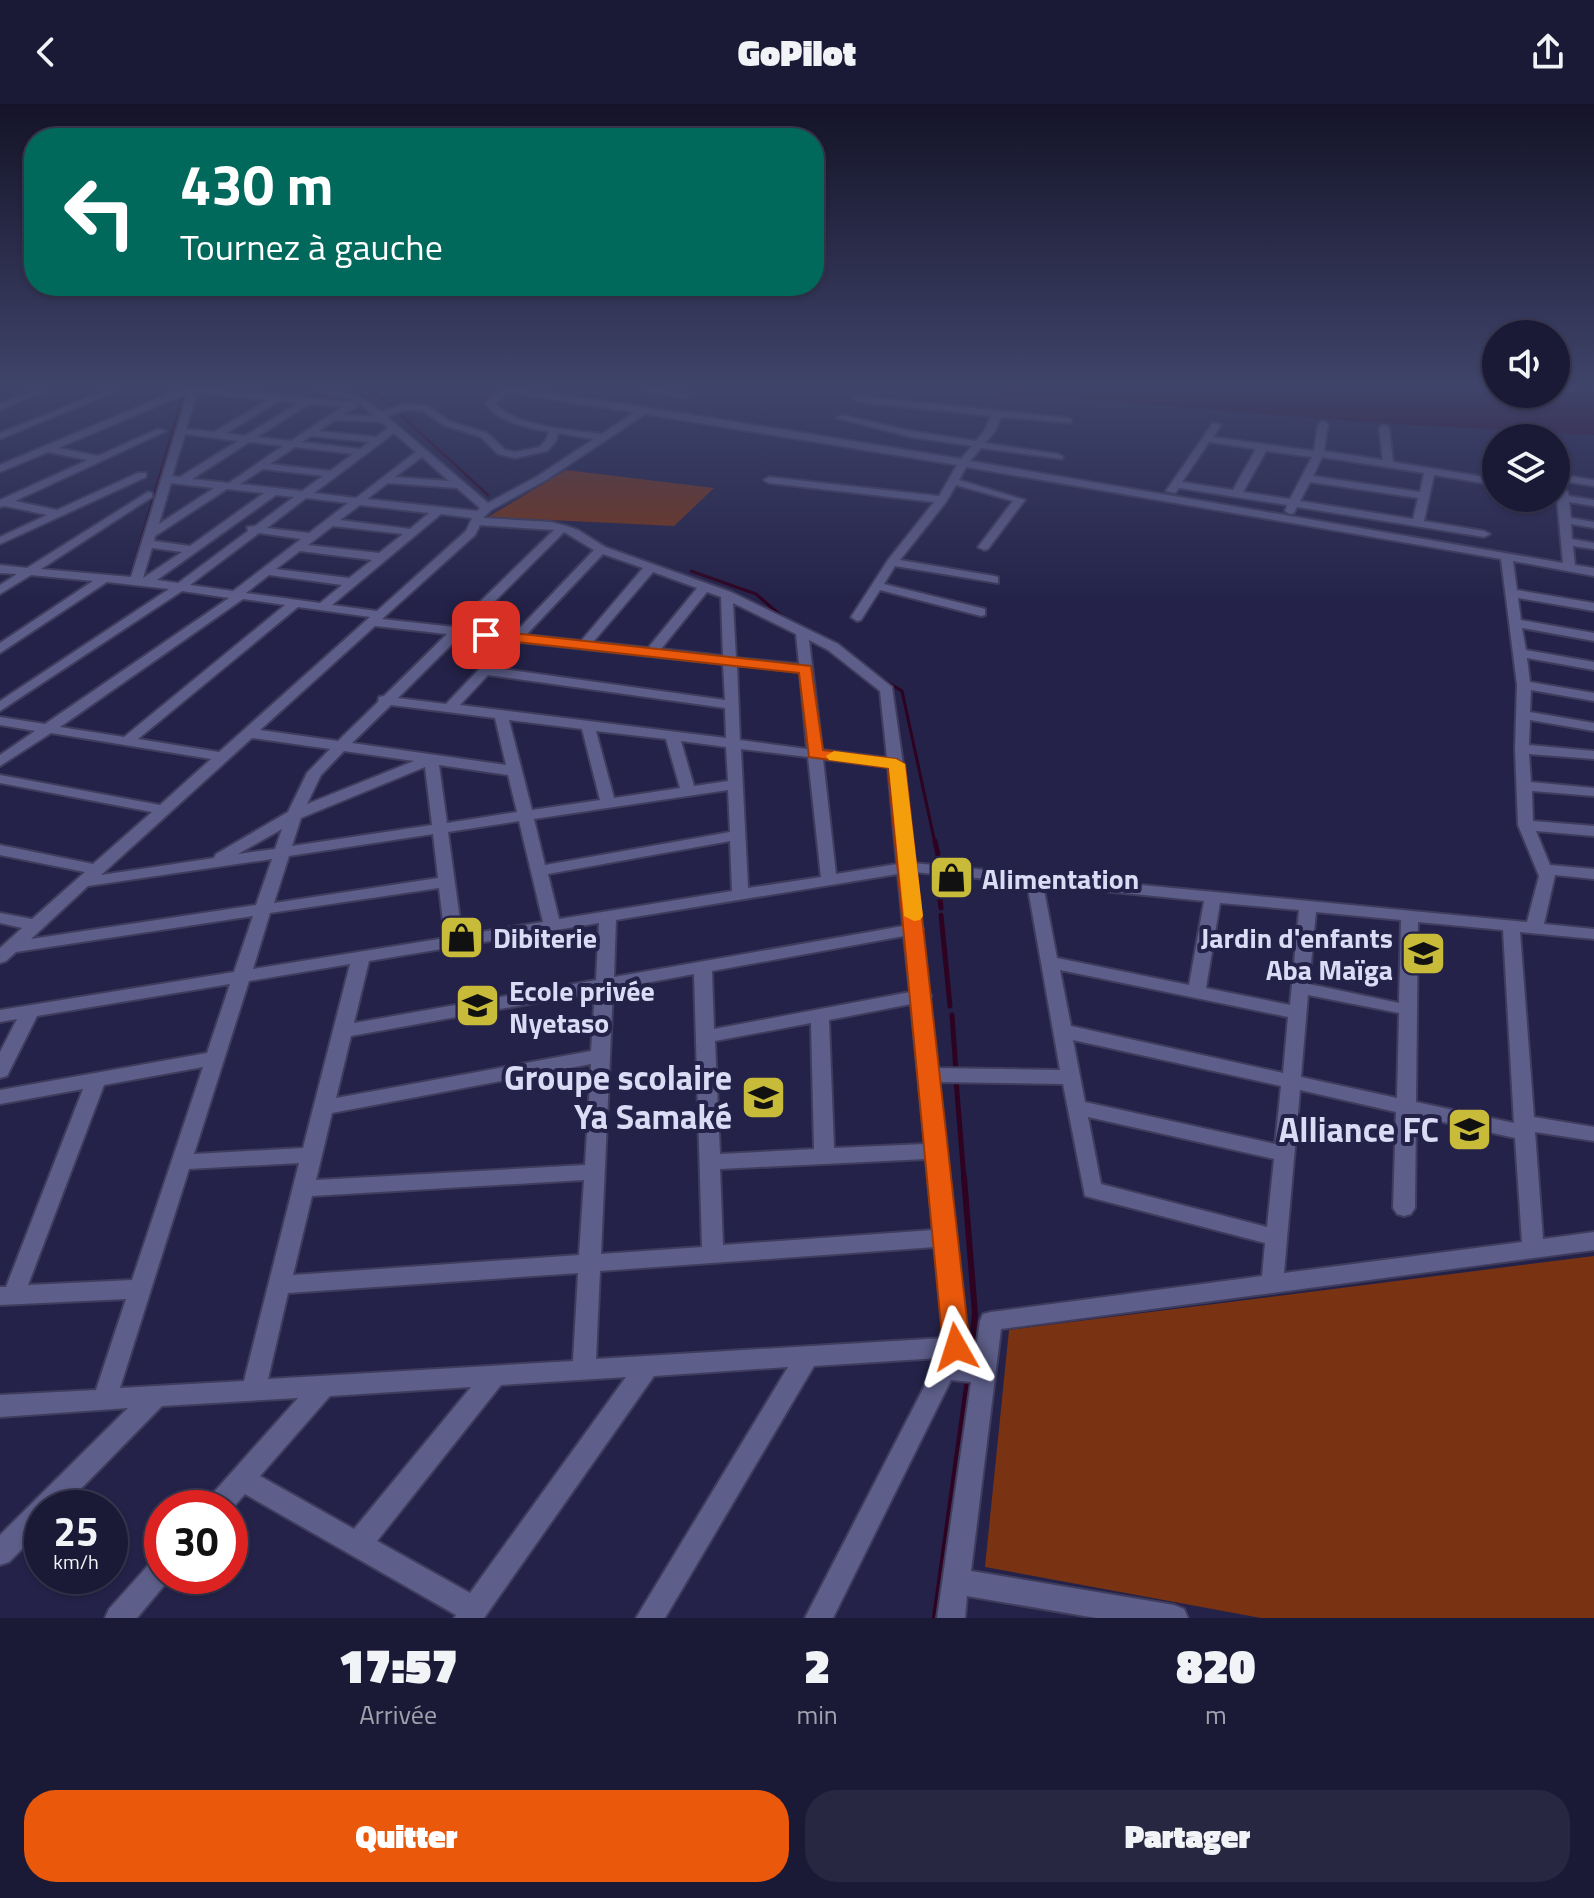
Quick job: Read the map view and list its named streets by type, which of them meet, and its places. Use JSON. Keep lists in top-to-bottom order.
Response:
{
  "places": {
    "shop": ["Alimentation", "Dibiterie"],
    "school or university": [
      "Jardin d'enfants Aba Maïga",
      "Ecole privée Nyetaso",
      "Groupe scolaire Ya Samaké",
      "Alliance FC"
    ]
  },
  "page": {
    "header": "GoPilot",
    "turn": ["430 m", "Tournez à gauche"],
    "speed": "25 km/h",
    "limit": "30",
    "eta": [
      "17:57",
      "Arrivée",
      "2",
      "min",
      "820",
      "m"
    ],
    "buttons": ["Quitter", "Partager"]
  }
}
